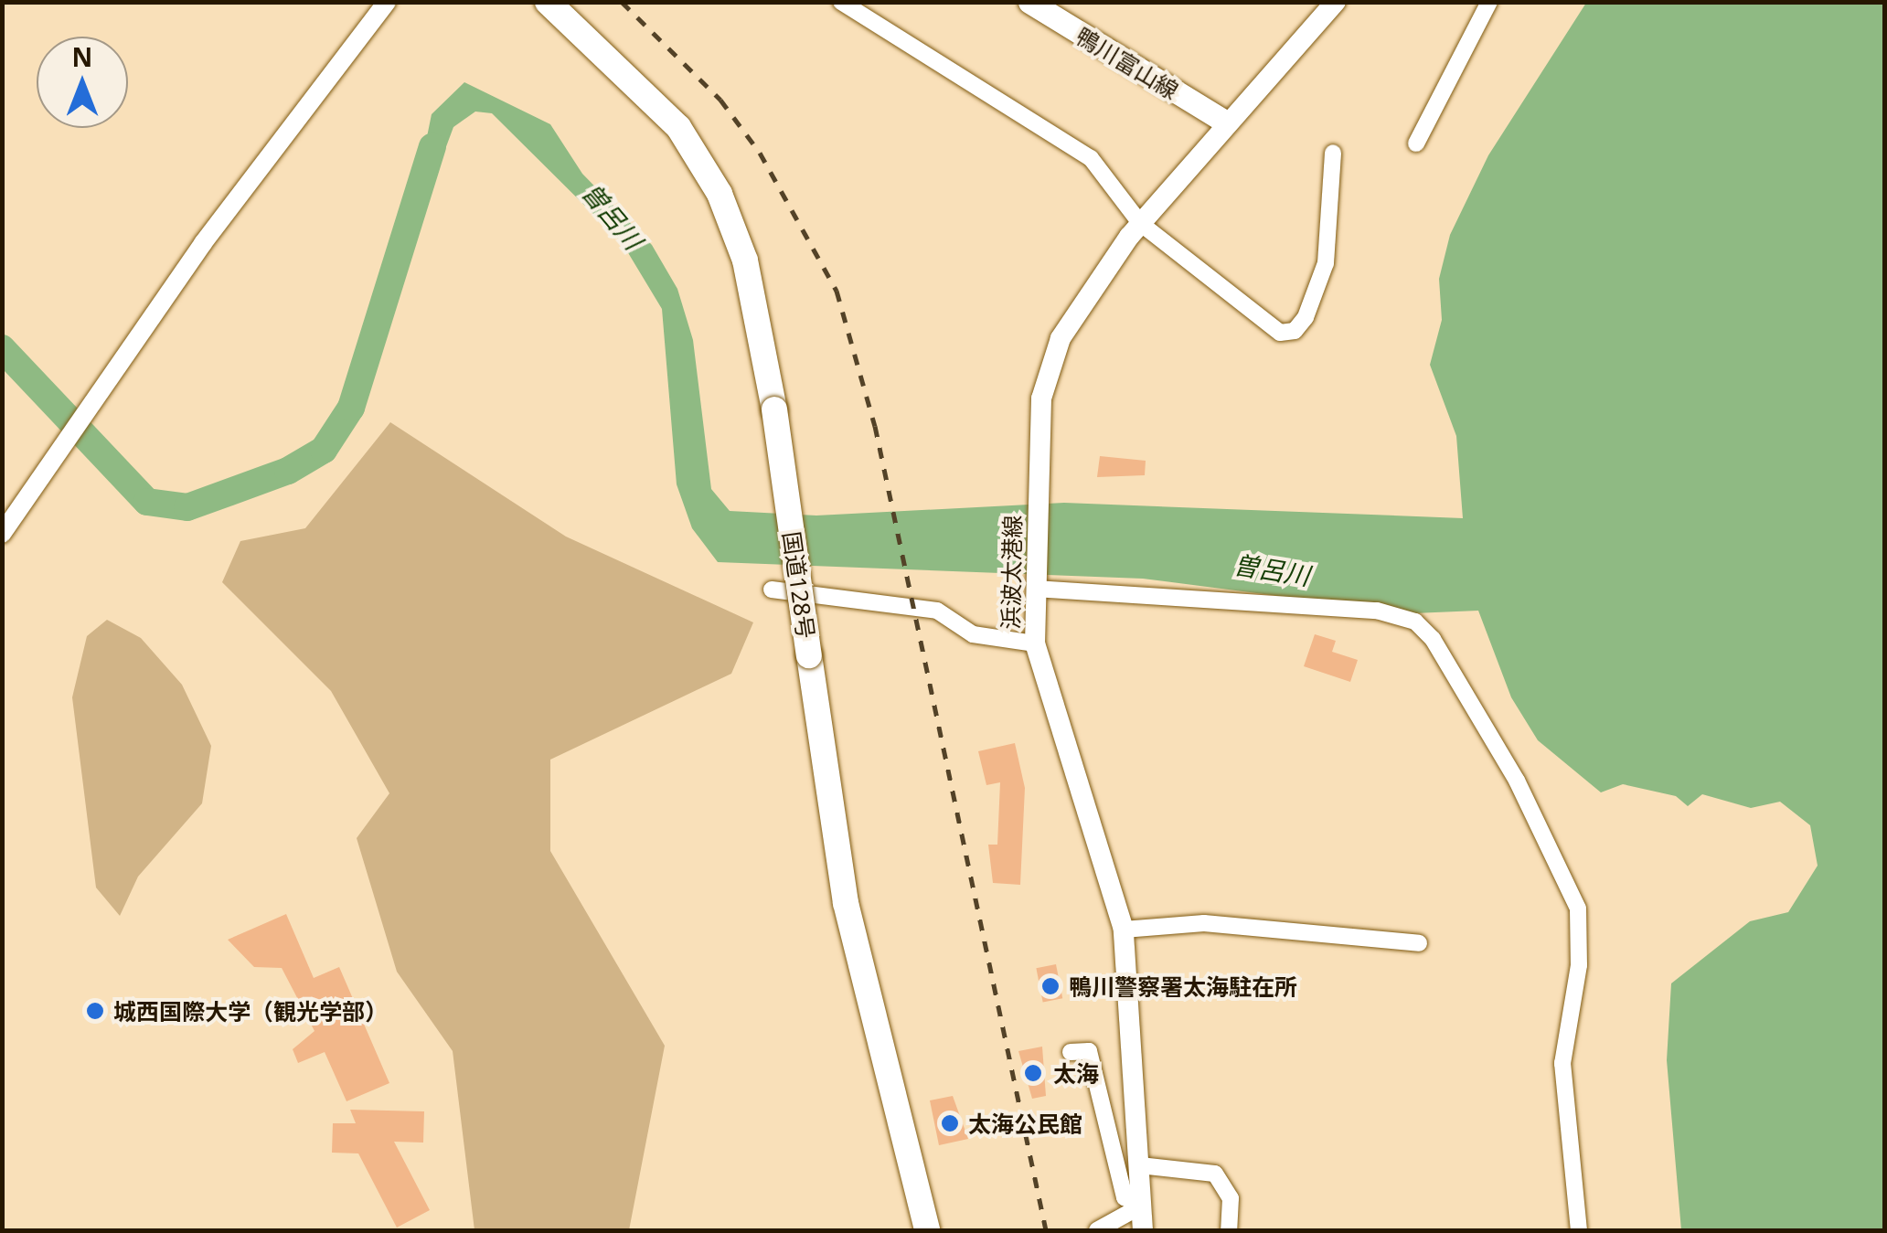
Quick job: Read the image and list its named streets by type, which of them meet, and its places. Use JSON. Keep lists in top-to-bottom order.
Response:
{
  "streets": {
    "highway": ["国道128号"],
    "main road": ["鴨川富山線", "浜波太港線"]
  },
  "crossings": [
    ["鴨川富山線", "浜波太港線"]
  ],
  "water": ["曽呂川"],
  "places": [
    "鴨川警察署太海駐在所",
    "城西国際大学（観光学部）",
    "太海",
    "太海公民館"
  ],
  "north": "top"
}
